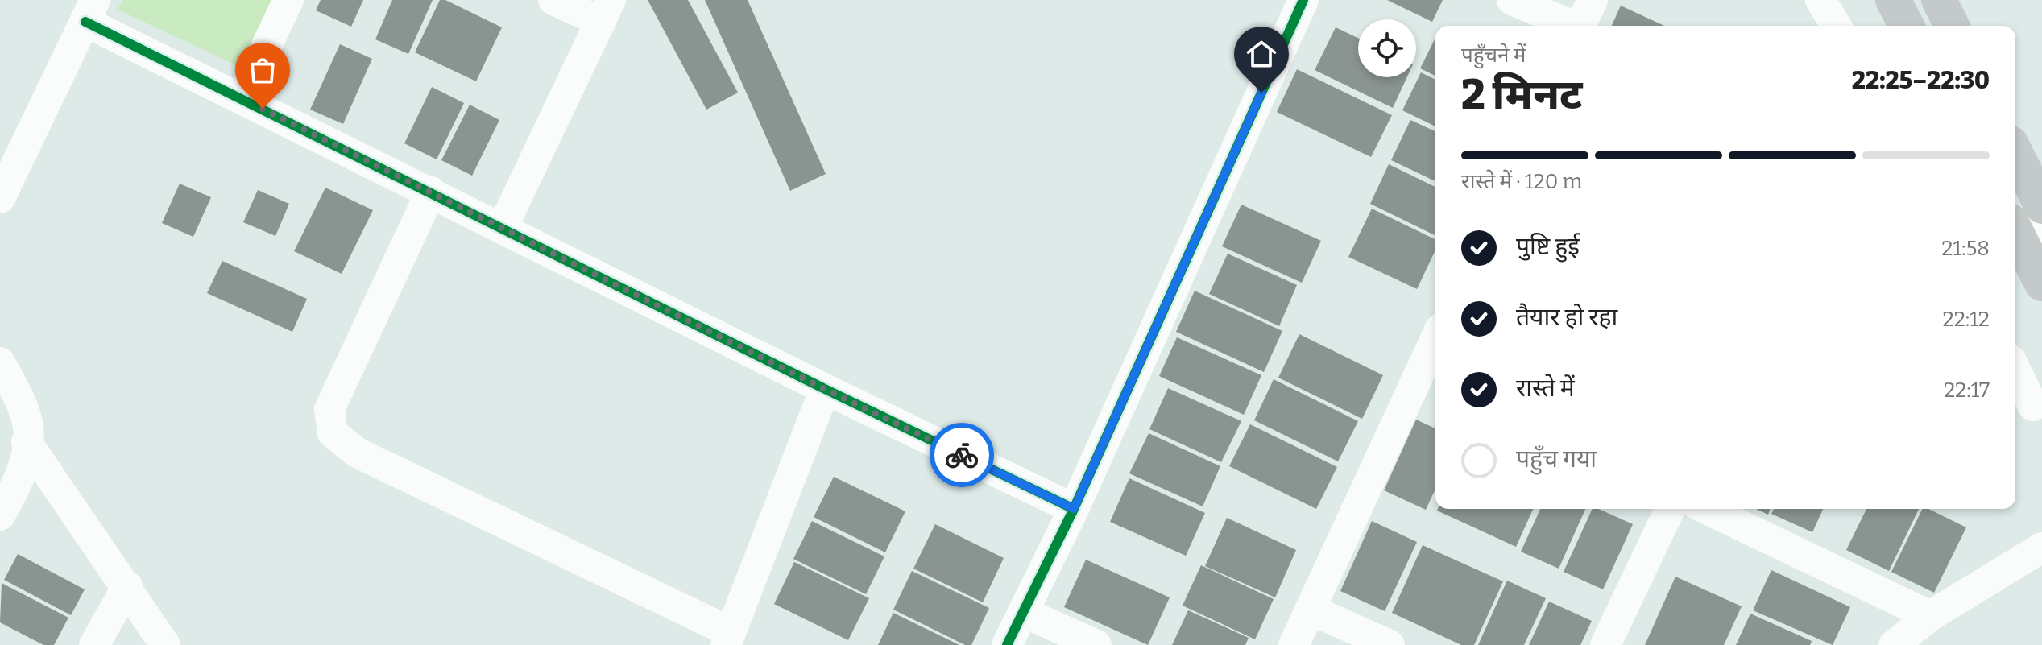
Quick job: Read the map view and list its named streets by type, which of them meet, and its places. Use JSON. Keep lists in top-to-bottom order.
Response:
{
  "page": {
    "heading": ["2 मिनट", "पहुँचने में", "22:25–22:30"],
    "bar": "रास्ते में · 120 m",
    "list": [
      ["पुष्टि हुई", "21:58"],
      ["तैयार हो रहा", "22:12"],
      ["रास्ते में", "22:17"],
      "पहुँच गया"
    ]
  }
}
